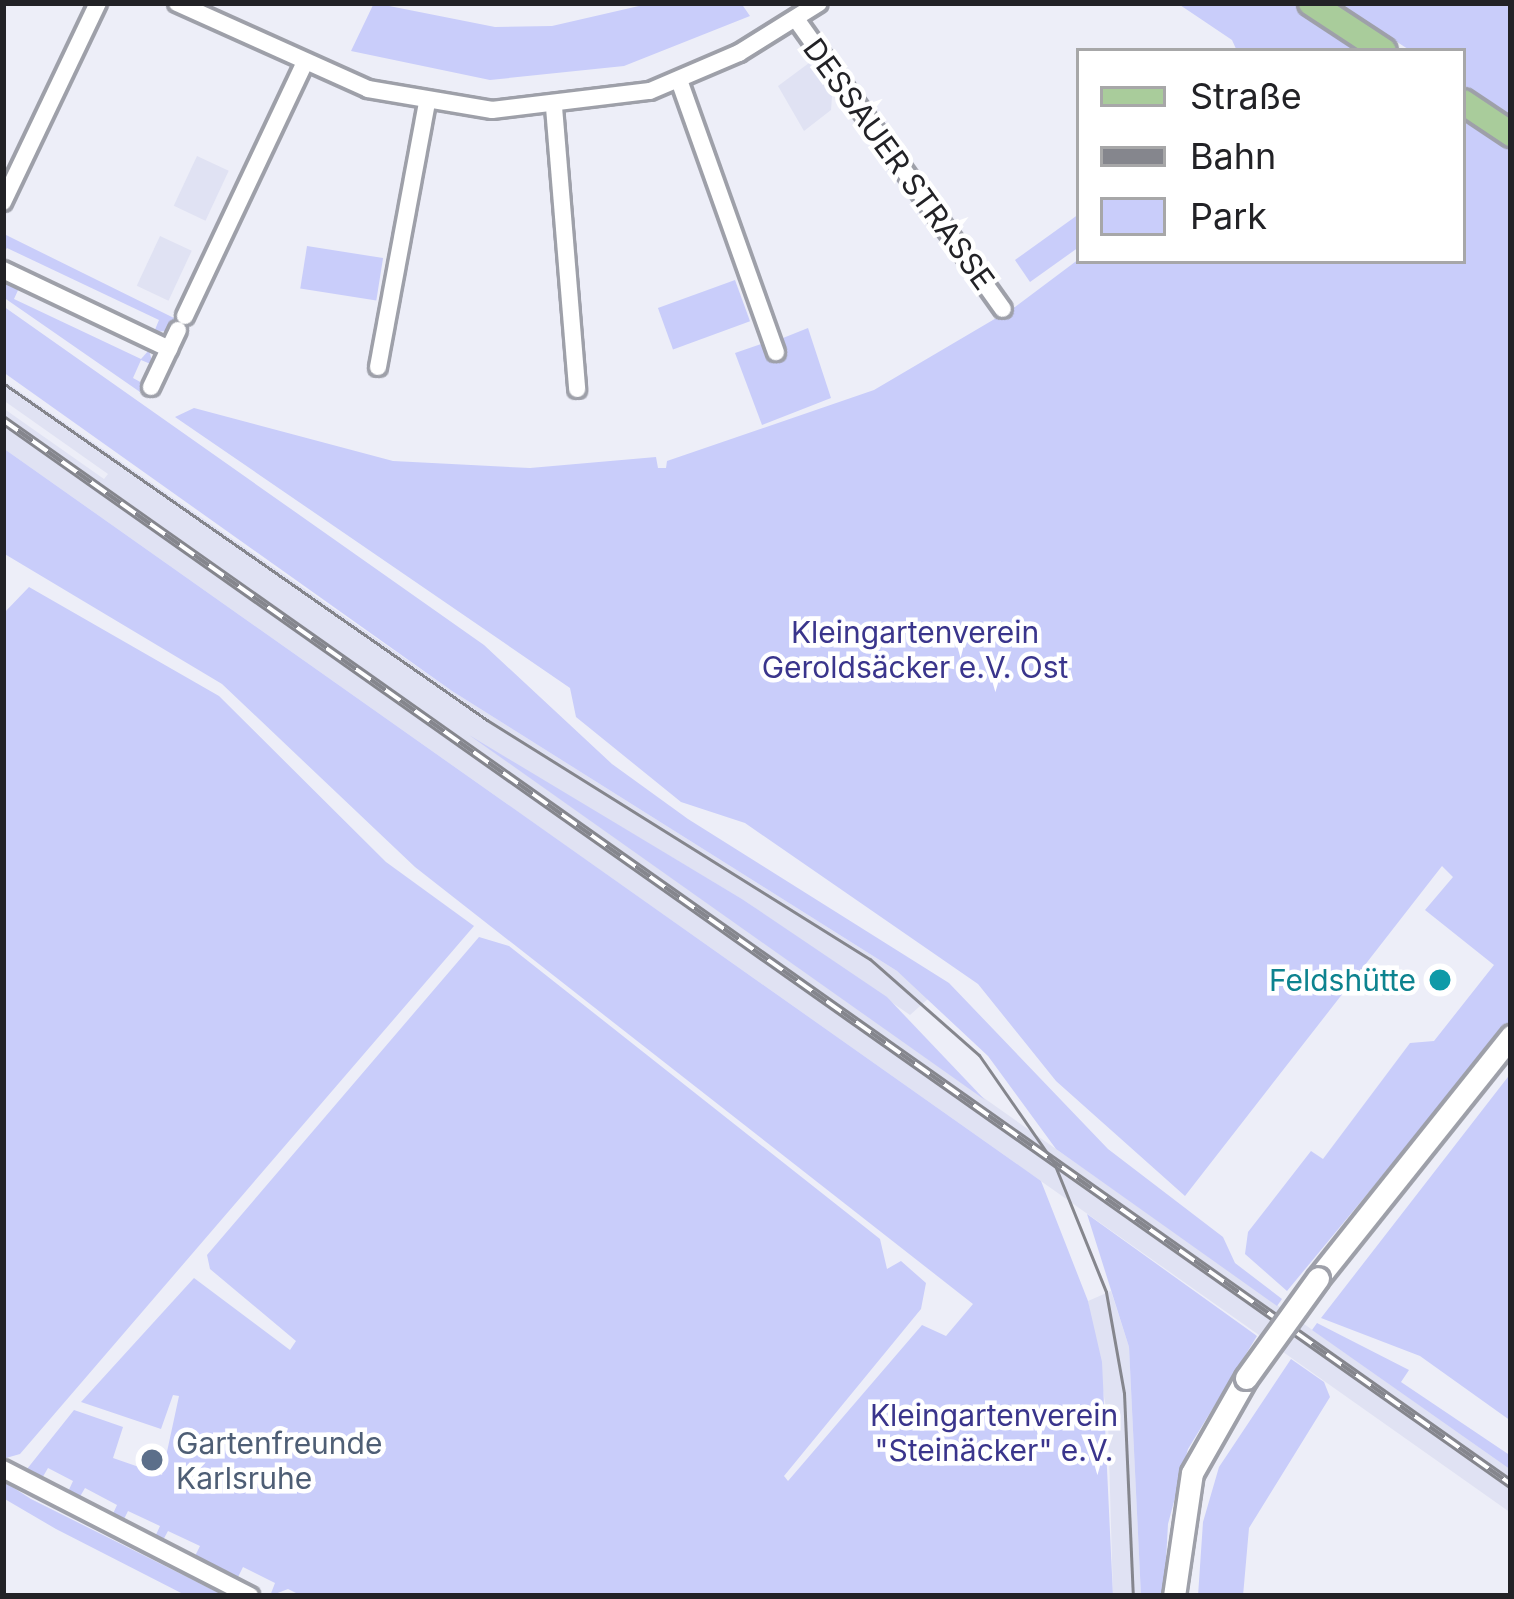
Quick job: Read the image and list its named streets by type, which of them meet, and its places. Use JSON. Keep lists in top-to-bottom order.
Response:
{
  "streets": {
    "street": ["DESSAUER STRASSE"]
  },
  "parks": ["Kleingartenverein Geroldsäcker e.V. Ost", "Kleingartenverein \"Steinäcker\" e.V."],
  "places": ["Feldshütte", "Gartenfreunde Karlsruhe"],
  "legend": ["Straße", "Bahn", "Park"]
}
